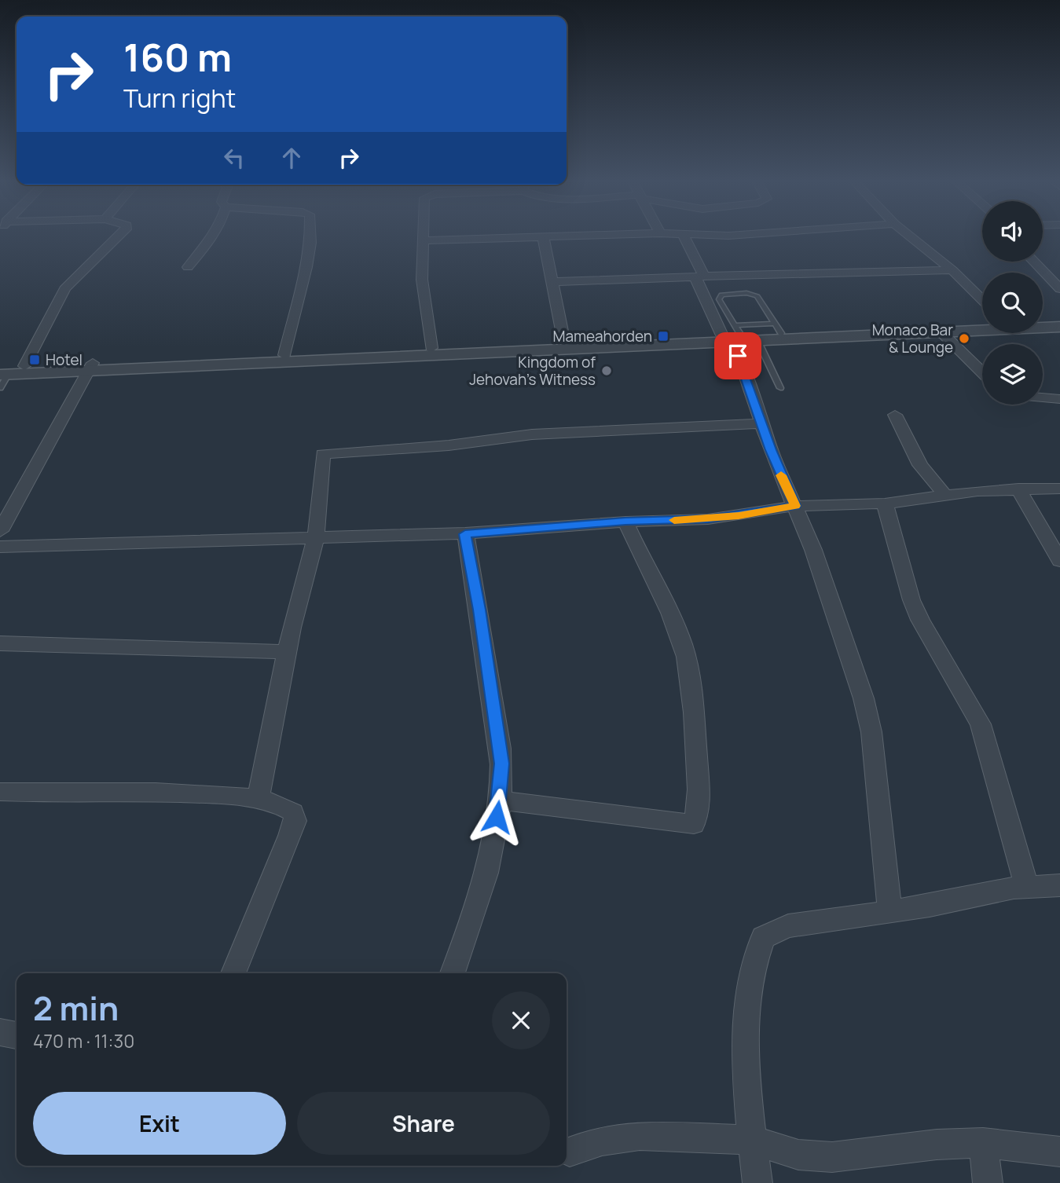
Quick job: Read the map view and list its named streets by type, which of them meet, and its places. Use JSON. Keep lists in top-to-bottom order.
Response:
{
  "places": {
    "transit": ["Mameahorden", "Hotel"],
    "other": ["Monaco Bar & Lounge", "Kingdom of Jehovah's Witness"]
  },
  "page": {
    "turn": ["160 m", "Turn right"],
    "heading": ["2 min", "470 m · 11:30"],
    "buttons": ["Exit", "Share"]
  }
}
